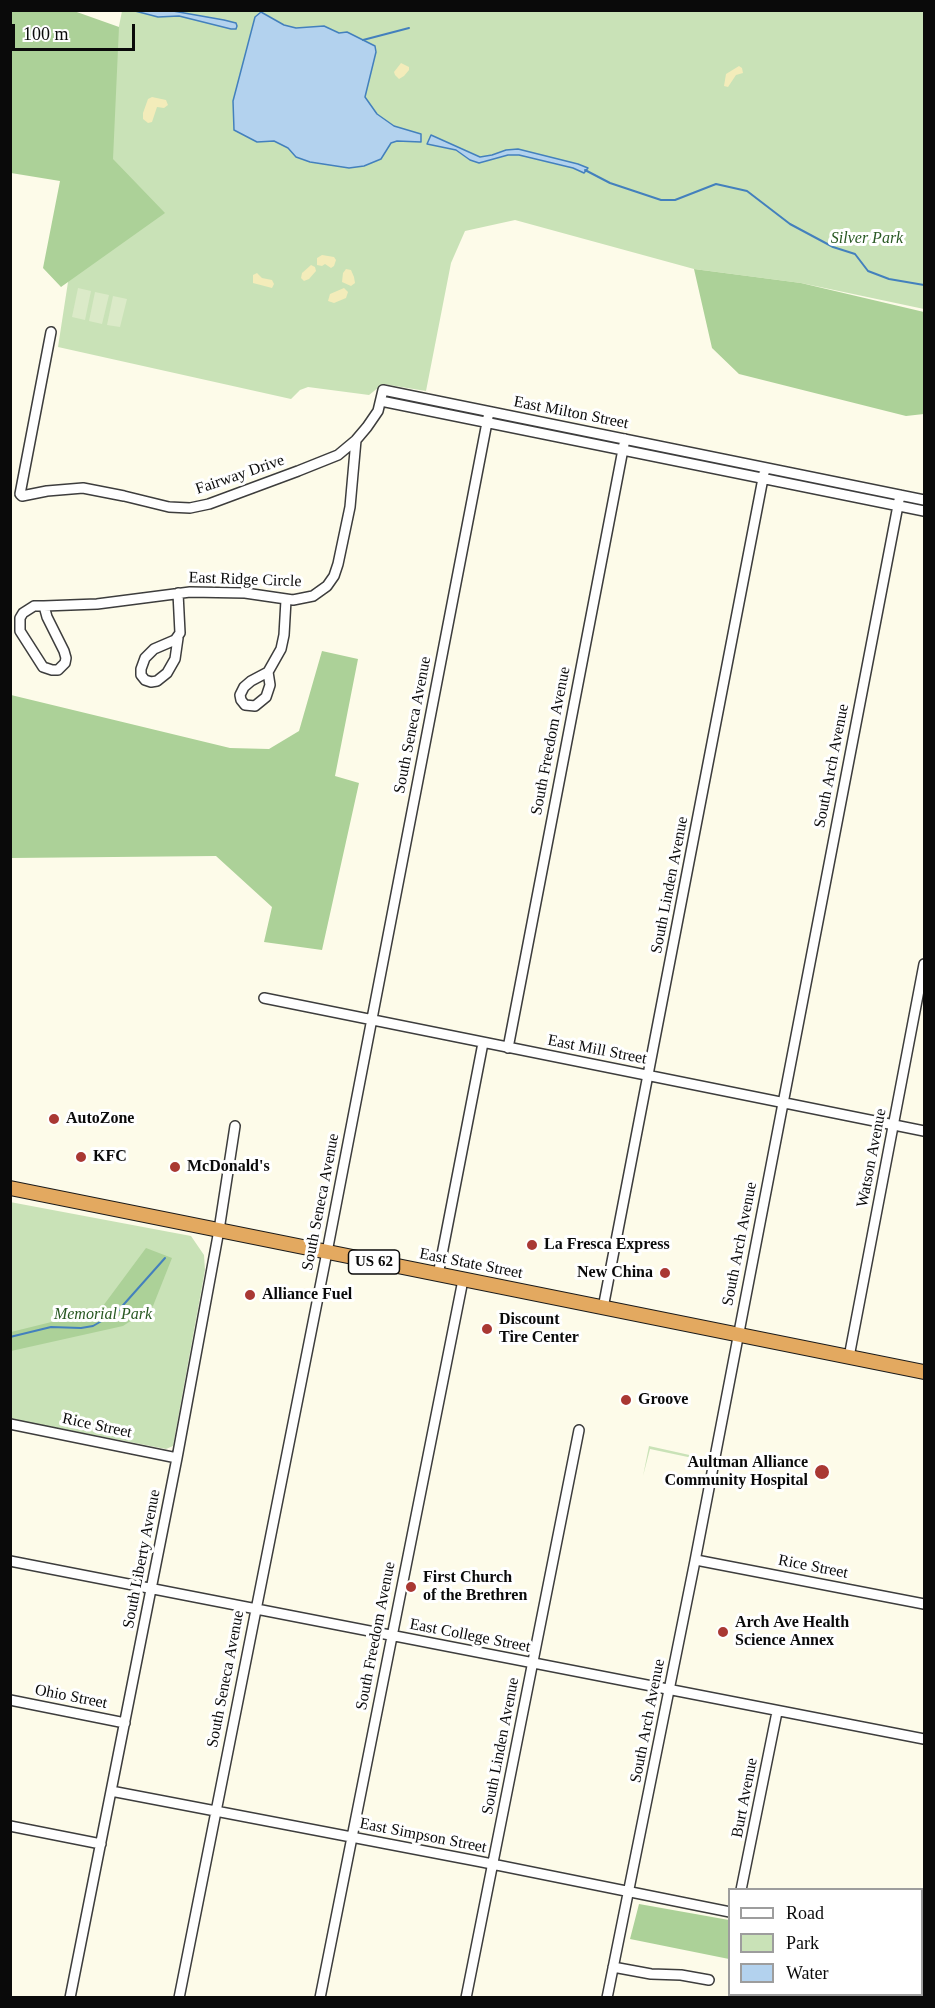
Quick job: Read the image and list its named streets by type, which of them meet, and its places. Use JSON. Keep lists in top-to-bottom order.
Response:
{
  "streets": {
    "highway": ["US 62", "East State Street"],
    "street": [
      "East Milton Street",
      "Fairway Drive",
      "East Ridge Circle",
      "South Seneca Avenue",
      "South Freedom Avenue",
      "South Arch Avenue",
      "South Linden Avenue",
      "East Mill Street",
      "Watson Avenue",
      "Rice Street",
      "South Liberty Avenue",
      "East College Street",
      "Ohio Street",
      "Burt Avenue",
      "East Simpson Street"
    ]
  },
  "crossings": [
    ["East Milton Street", "South Seneca Avenue"],
    ["East Milton Street", "South Freedom Avenue"],
    ["East Milton Street", "South Arch Avenue"],
    ["East Milton Street", "South Linden Avenue"],
    ["Fairway Drive", "East Ridge Circle"],
    ["South Seneca Avenue", "East Mill Street"],
    ["South Seneca Avenue", "East State Street"],
    ["South Seneca Avenue", "East College Street"],
    ["South Seneca Avenue", "East Simpson Street"],
    ["South Freedom Avenue", "East Mill Street"],
    ["South Freedom Avenue", "East State Street"],
    ["South Freedom Avenue", "East College Street"],
    ["South Freedom Avenue", "East Simpson Street"],
    ["South Arch Avenue", "East Mill Street"],
    ["South Arch Avenue", "East State Street"],
    ["South Arch Avenue", "Rice Street"],
    ["South Arch Avenue", "East College Street"],
    ["South Arch Avenue", "East Simpson Street"],
    ["South Linden Avenue", "East Mill Street"],
    ["South Linden Avenue", "East State Street"],
    ["South Linden Avenue", "East College Street"],
    ["South Linden Avenue", "East Simpson Street"],
    ["East Mill Street", "Watson Avenue"],
    ["Watson Avenue", "East State Street"],
    ["East State Street", "South Liberty Avenue"],
    ["Rice Street", "South Liberty Avenue"],
    ["South Liberty Avenue", "East College Street"],
    ["South Liberty Avenue", "Ohio Street"],
    ["South Liberty Avenue", "East Simpson Street"],
    ["East College Street", "Burt Avenue"]
  ],
  "parks": ["Silver Park", "Memorial Park"],
  "places": [
    "AutoZone",
    "KFC",
    "McDonald's",
    "La Fresca Express",
    "New China",
    "Alliance Fuel",
    "Discount Tire Center",
    "Groove",
    "Aultman Alliance Community Hospital",
    "First Church of the Brethren",
    "Arch Ave Health Science Annex"
  ],
  "legend": ["Road", "Park", "Water"],
  "scale_bar": "100 m"
}
